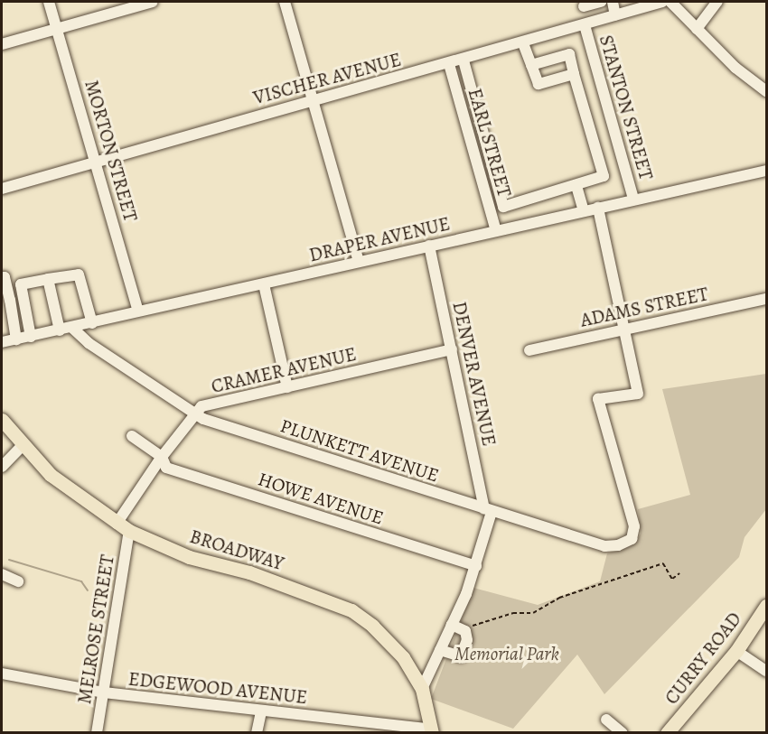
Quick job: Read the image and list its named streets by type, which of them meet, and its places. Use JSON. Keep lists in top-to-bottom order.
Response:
{
  "streets": {
    "main road": ["BROADWAY", "CURRY ROAD"],
    "street": [
      "VISCHER AVENUE",
      "STANTON STREET",
      "EARL STREET",
      "MORTON STREET",
      "DRAPER AVENUE",
      "ADAMS STREET",
      "CRAMER AVENUE",
      "DENVER AVENUE",
      "PLUNKETT AVENUE",
      "HOWE AVENUE",
      "MELROSE STREET",
      "EDGEWOOD AVENUE"
    ]
  },
  "crossings": [
    ["VISCHER AVENUE", "STANTON STREET"],
    ["VISCHER AVENUE", "EARL STREET"],
    ["VISCHER AVENUE", "MORTON STREET"],
    ["STANTON STREET", "DRAPER AVENUE"],
    ["EARL STREET", "DRAPER AVENUE"],
    ["MORTON STREET", "DRAPER AVENUE"],
    ["DRAPER AVENUE", "DENVER AVENUE"],
    ["DRAPER AVENUE", "PLUNKETT AVENUE"],
    ["ADAMS STREET", "PLUNKETT AVENUE"],
    ["CRAMER AVENUE", "DENVER AVENUE"],
    ["CRAMER AVENUE", "PLUNKETT AVENUE"],
    ["CRAMER AVENUE", "HOWE AVENUE"],
    ["CRAMER AVENUE", "BROADWAY"],
    ["DENVER AVENUE", "PLUNKETT AVENUE"],
    ["DENVER AVENUE", "HOWE AVENUE"],
    ["DENVER AVENUE", "BROADWAY"],
    ["BROADWAY", "MELROSE STREET"],
    ["BROADWAY", "EDGEWOOD AVENUE"],
    ["MELROSE STREET", "EDGEWOOD AVENUE"]
  ],
  "parks": ["Memorial Park"]
}
